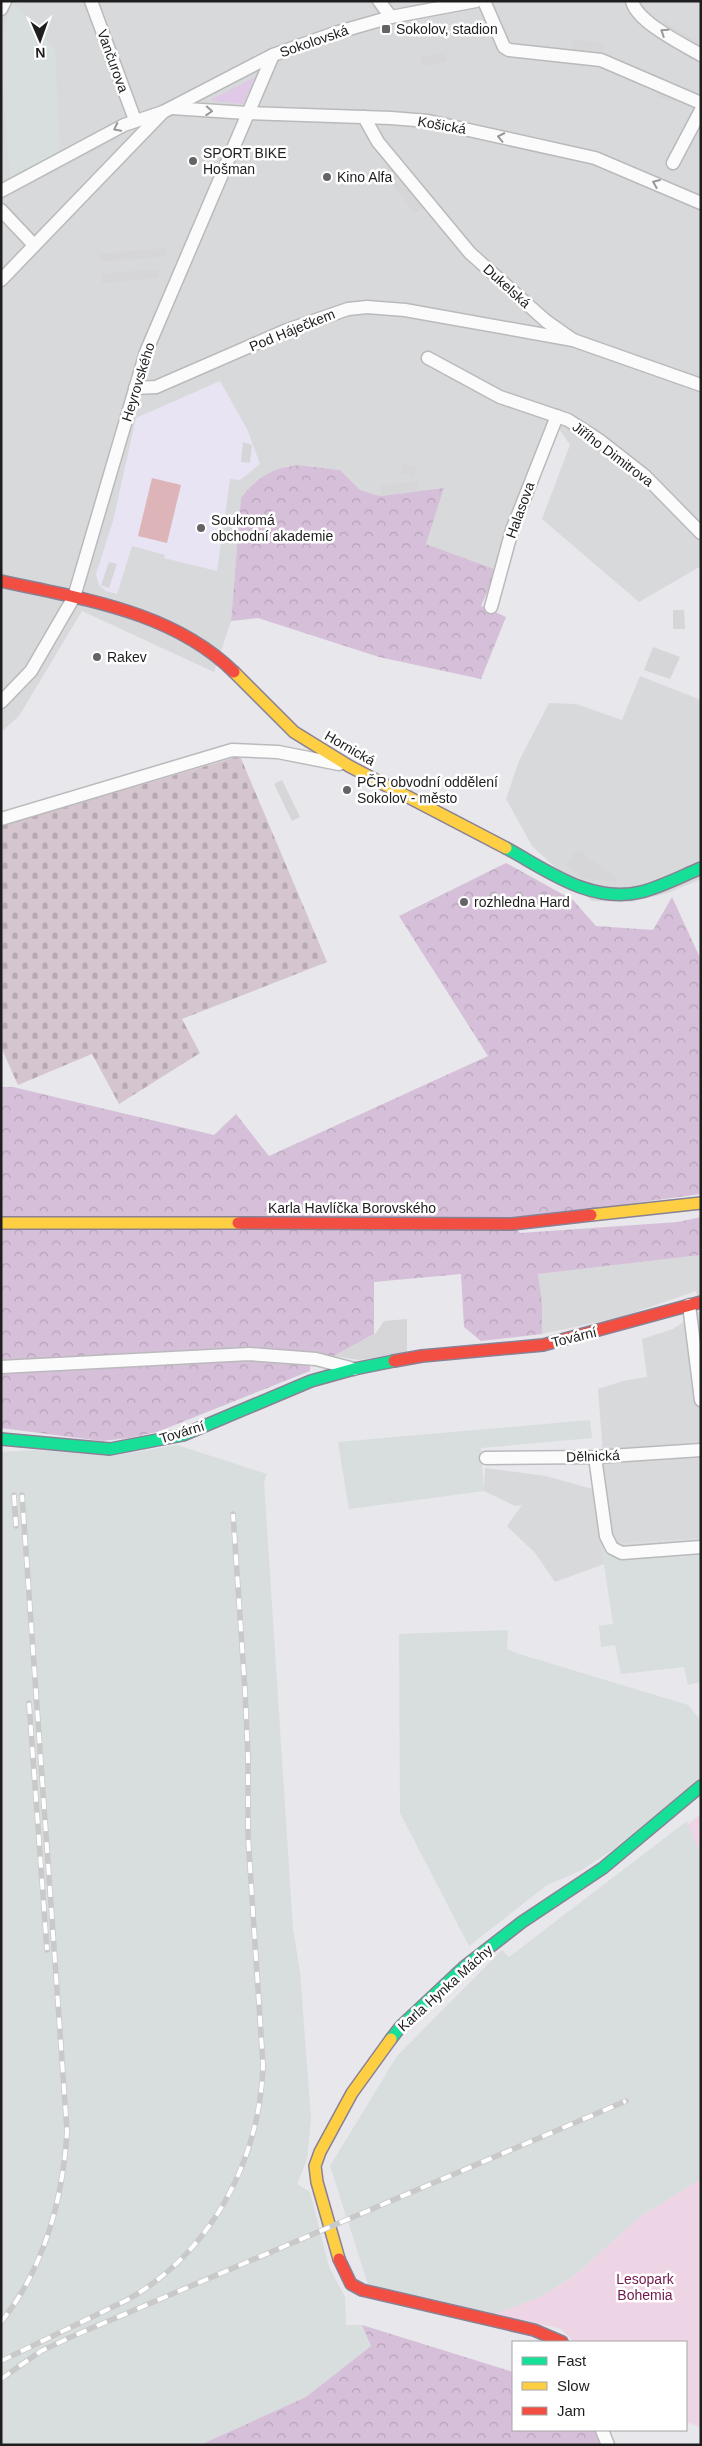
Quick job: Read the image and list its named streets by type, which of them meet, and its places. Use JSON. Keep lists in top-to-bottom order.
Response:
{
  "streets": {
    "street": [
      "Sokolovská",
      "Vančurova",
      "Košická",
      "Dukelská",
      "Pod Háječkem",
      "Heyrovského",
      "Jiřího Dimitrova",
      "Halasova",
      "Hornická",
      "Karla Havlíčka Borovského",
      "Tovární",
      "Dělnická",
      "Karla Hynka Máchy"
    ]
  },
  "crossings": [
    ["Sokolovská", "Vančurova"],
    ["Sokolovská", "Košická"],
    ["Sokolovská", "Heyrovského"],
    ["Košická", "Dukelská"],
    ["Košická", "Heyrovského"],
    ["Dukelská", "Pod Háječkem"],
    ["Pod Háječkem", "Heyrovského"],
    ["Heyrovského", "Hornická"],
    ["Jiřího Dimitrova", "Halasova"]
  ],
  "parks": ["Lesopark Bohemia"],
  "places": {
    "transit": ["Sokolov, stadion"],
    "other": [
      "SPORT BIKE Hošman",
      "Kino Alfa",
      "Soukromá obchodní akademie",
      "Rakev",
      "PČR obvodní oddělení Sokolov - město",
      "rozhledna Hard"
    ]
  },
  "legend": ["Fast", "Slow", "Jam"],
  "north": "bottom"
}
